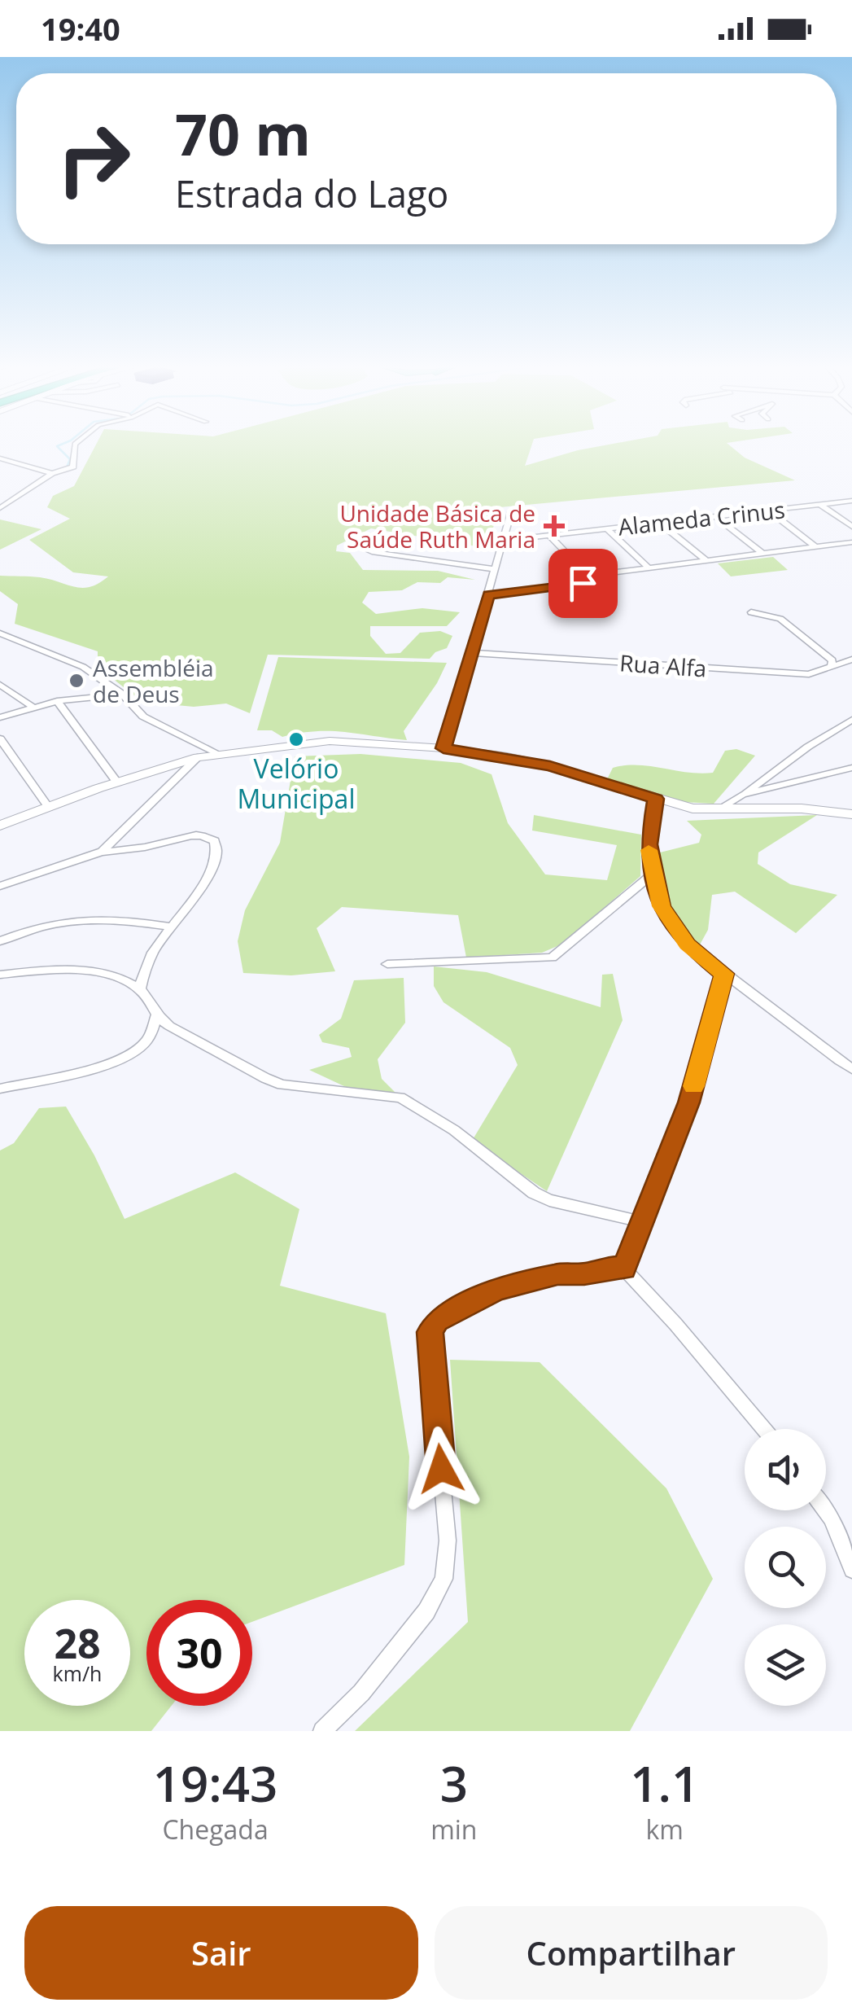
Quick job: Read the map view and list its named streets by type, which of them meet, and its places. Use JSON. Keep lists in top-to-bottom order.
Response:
{
  "streets": {
    "street": ["Alameda Crinus", "Rua Alfa"]
  },
  "places": {
    "health": ["Unidade Básica de Saúde Ruth Maria"],
    "other": ["Assembléia de Deus", "Velório Municipal"]
  },
  "page": {
    "status": "19:40",
    "turn": ["70 m", "Estrada do Lago"],
    "speed": "28 km/h",
    "limit": "30",
    "eta": [
      "19:43",
      "Chegada",
      "3",
      "min",
      "1.1",
      "km"
    ],
    "buttons": ["Sair", "Compartilhar"]
  }
}
